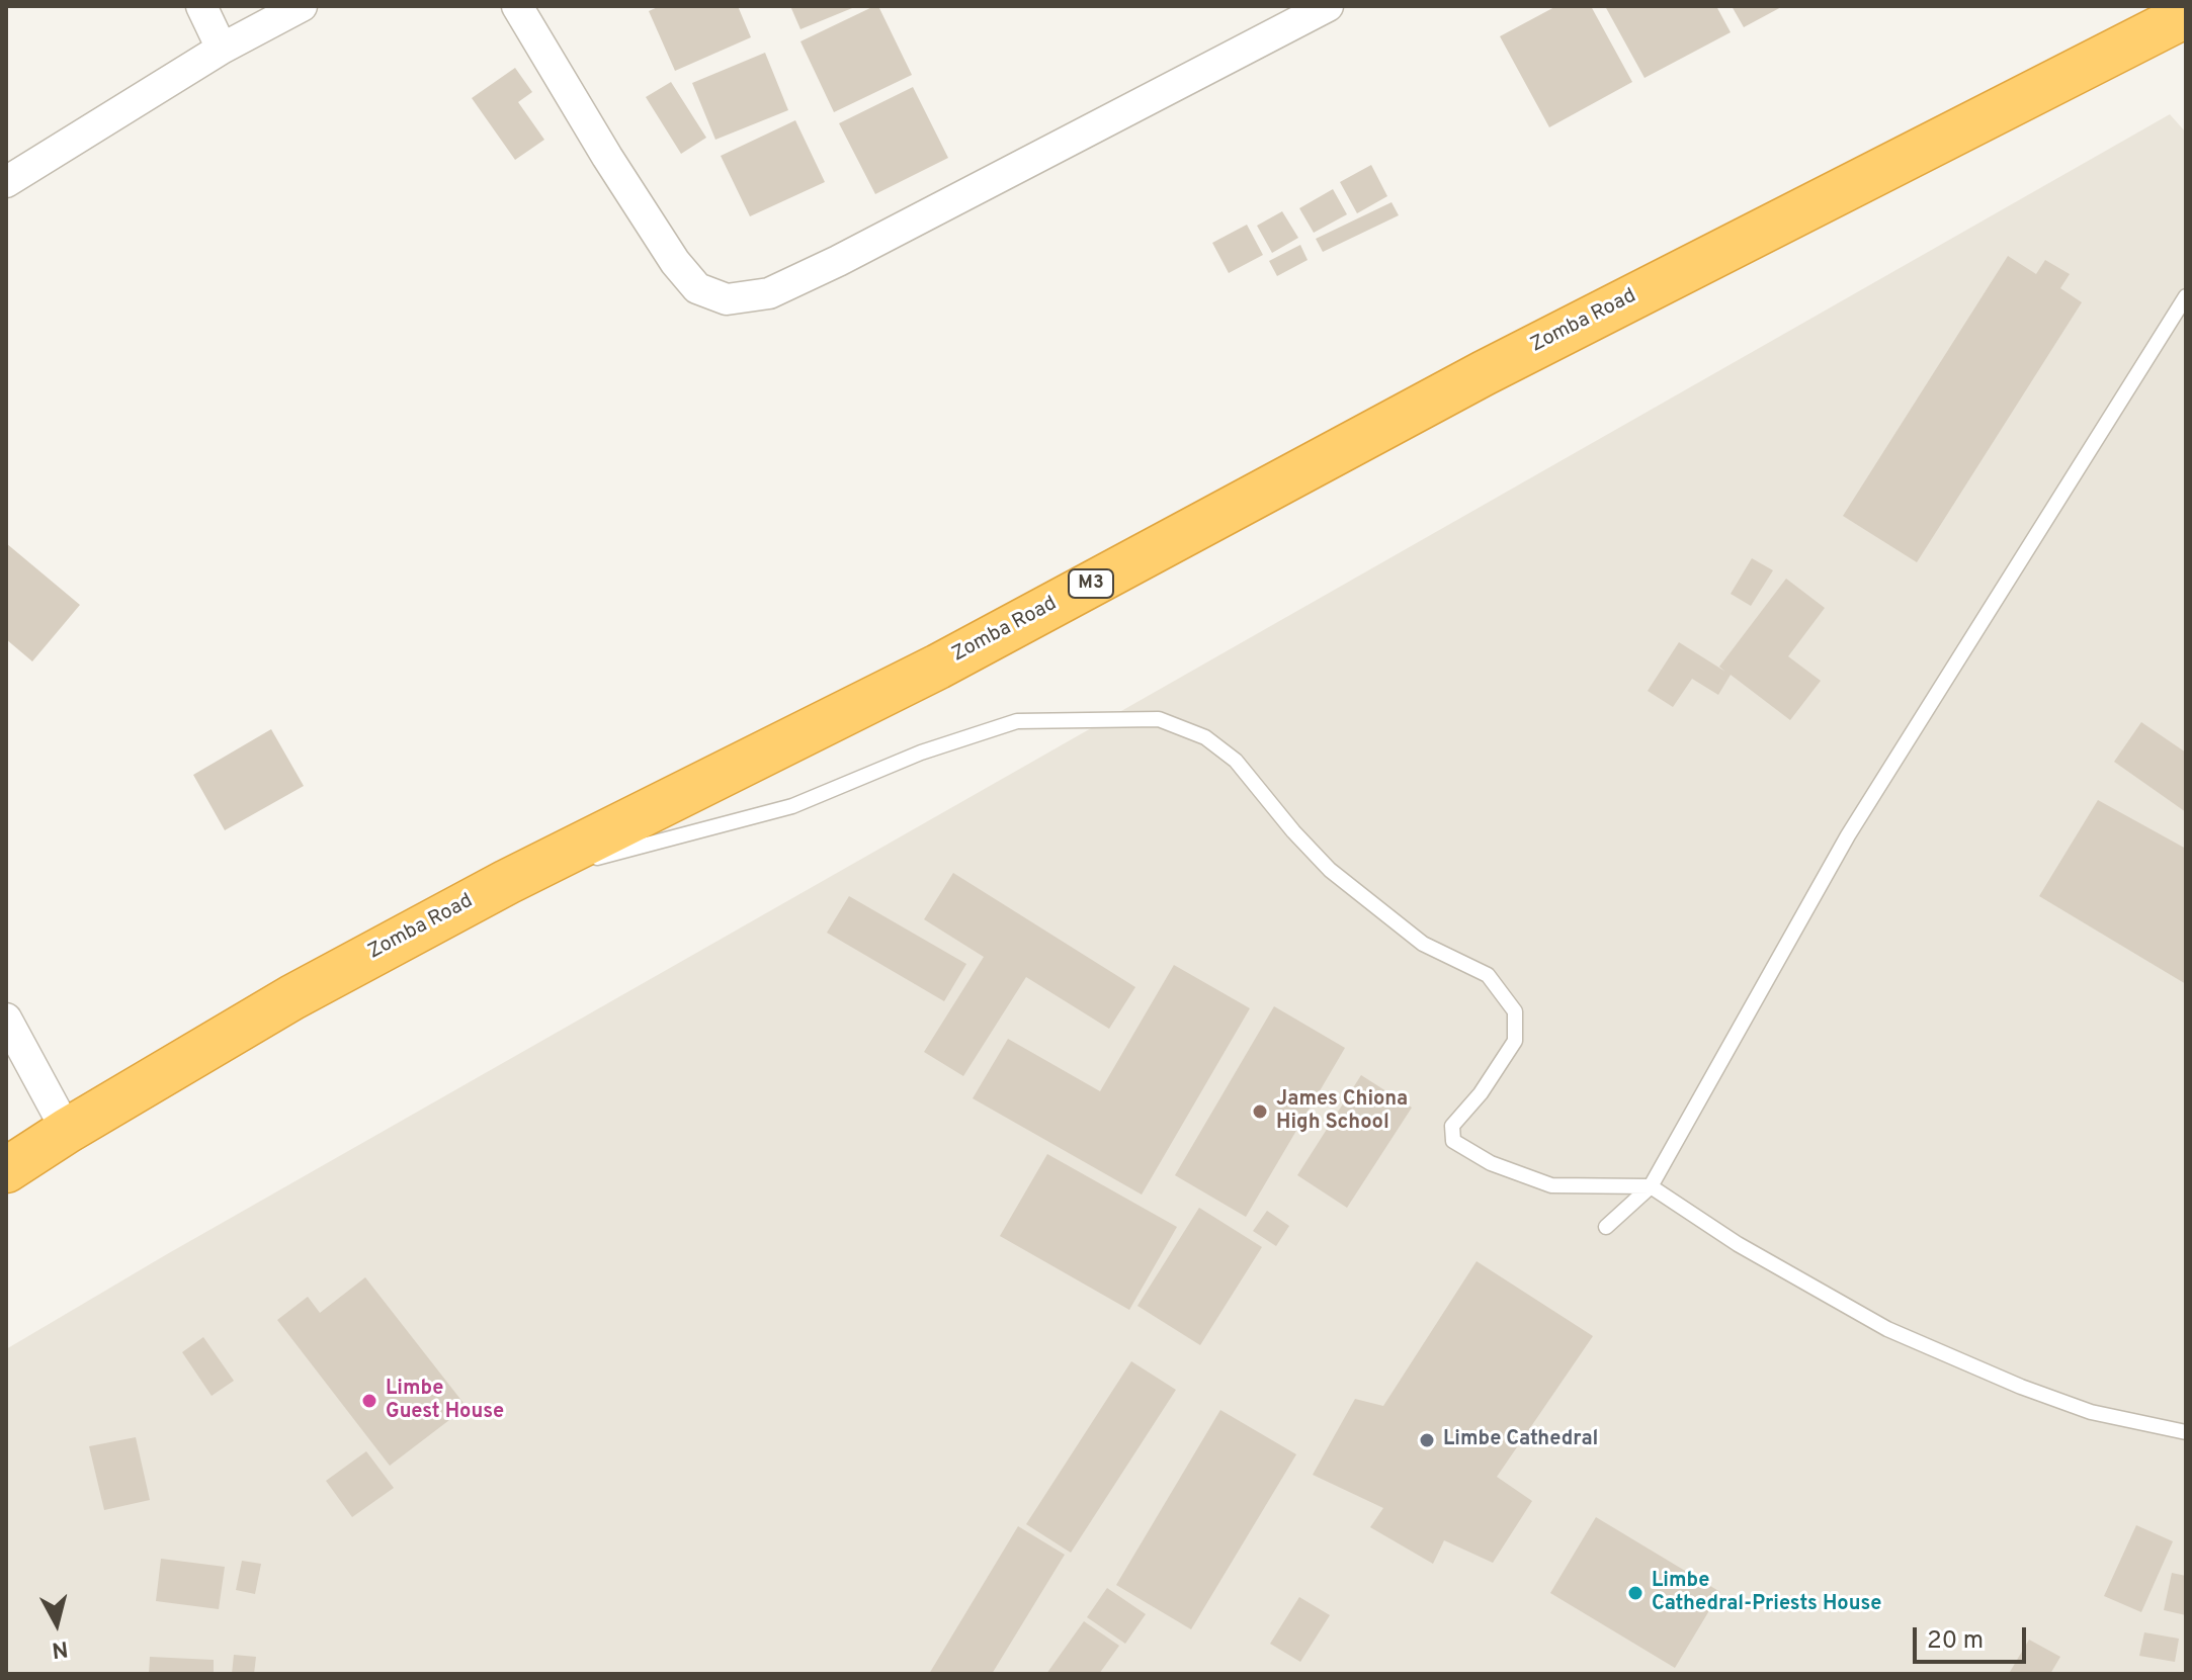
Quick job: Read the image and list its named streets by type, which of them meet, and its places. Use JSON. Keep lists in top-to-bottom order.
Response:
{
  "streets": {
    "highway": ["Zomba Road", "M3"]
  },
  "places": [
    "James Chiona High School",
    "Limbe Guest House",
    "Limbe Cathedral",
    "Limbe Cathedral-Priests House"
  ],
  "scale_bar": "20 m",
  "north": "bottom"
}
